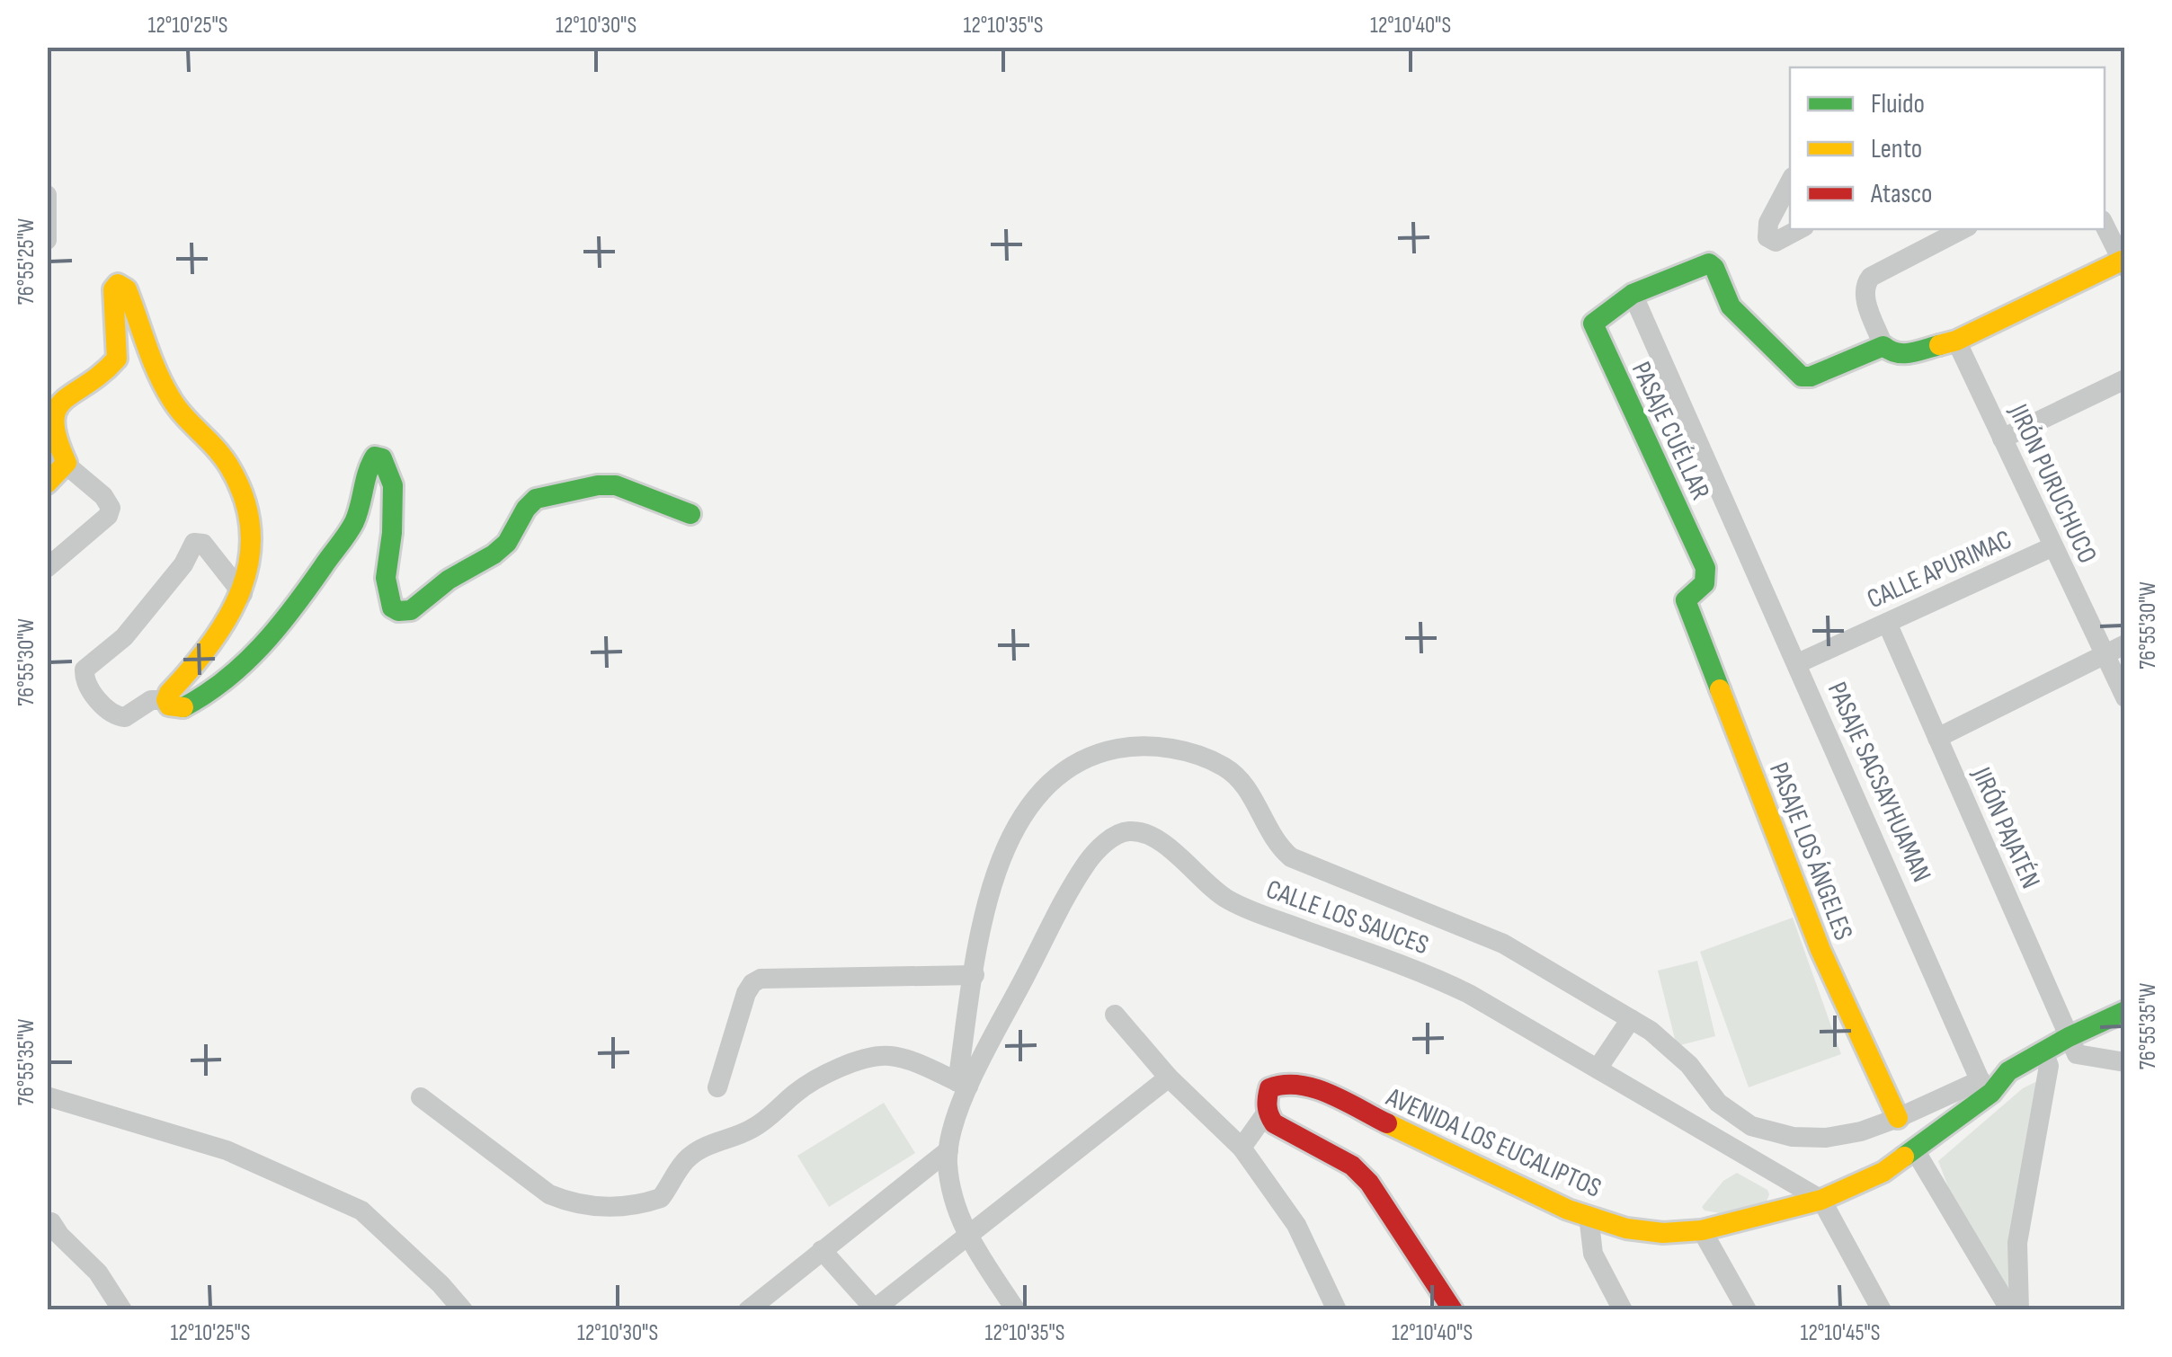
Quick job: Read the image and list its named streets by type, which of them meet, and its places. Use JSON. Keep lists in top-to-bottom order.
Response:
{
  "streets": {
    "street": [
      "PASAJE CUÉLLAR",
      "JIRÓN PURUCHUCO",
      "CALLE APURIMAC",
      "PASAJE SACSAYHUAMAN",
      "JIRÓN PAJATÉN",
      "PASAJE LOS ÁNGELES",
      "CALLE LOS SAUCES",
      "AVENIDA LOS EUCALIPTOS"
    ]
  },
  "crossings": [
    ["PASAJE CUÉLLAR", "PASAJE SACSAYHUAMAN"],
    ["PASAJE CUÉLLAR", "PASAJE LOS ÁNGELES"],
    ["JIRÓN PURUCHUCO", "CALLE APURIMAC"],
    ["CALLE APURIMAC", "PASAJE SACSAYHUAMAN"],
    ["CALLE APURIMAC", "JIRÓN PAJATÉN"],
    ["PASAJE SACSAYHUAMAN", "AVENIDA LOS EUCALIPTOS"],
    ["JIRÓN PAJATÉN", "AVENIDA LOS EUCALIPTOS"],
    ["CALLE LOS SAUCES", "AVENIDA LOS EUCALIPTOS"]
  ],
  "legend": ["Fluido", "Lento", "Atasco"],
  "coordinates": [
    "12°10'25\"S",
    "12°10'30\"S",
    "12°10'35\"S",
    "12°10'40\"S",
    "76°55'25\"W",
    "76°55'30\"W",
    "76°55'35\"W",
    "12°10'45\"S"
  ]
}
